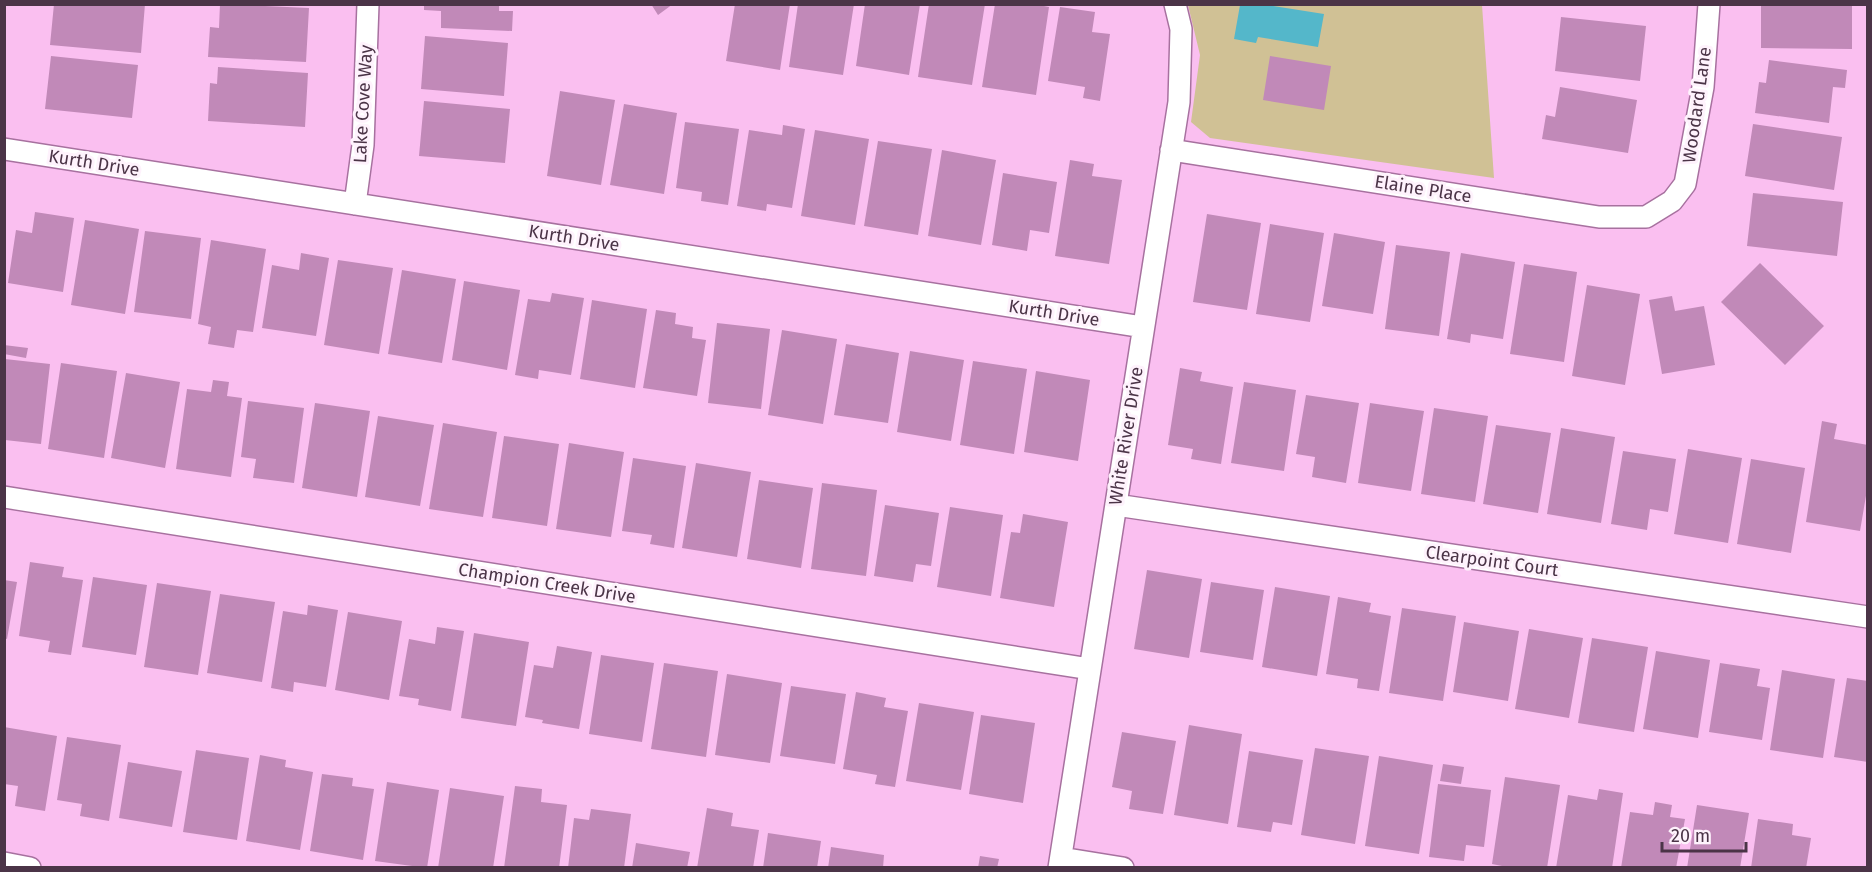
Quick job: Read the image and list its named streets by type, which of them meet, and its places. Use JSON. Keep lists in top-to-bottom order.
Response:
{
  "streets": {
    "street": [
      "Lake Cove Way",
      "Woodard Lane",
      "Kurth Drive",
      "Elaine Place",
      "White River Drive",
      "Clearpoint Court",
      "Champion Creek Drive"
    ]
  },
  "crossings": [
    ["Lake Cove Way", "Kurth Drive"],
    ["Woodard Lane", "Elaine Place"],
    ["Kurth Drive", "White River Drive"],
    ["Elaine Place", "White River Drive"],
    ["White River Drive", "Clearpoint Court"],
    ["White River Drive", "Champion Creek Drive"]
  ],
  "scale_bar": "20 m"
}
